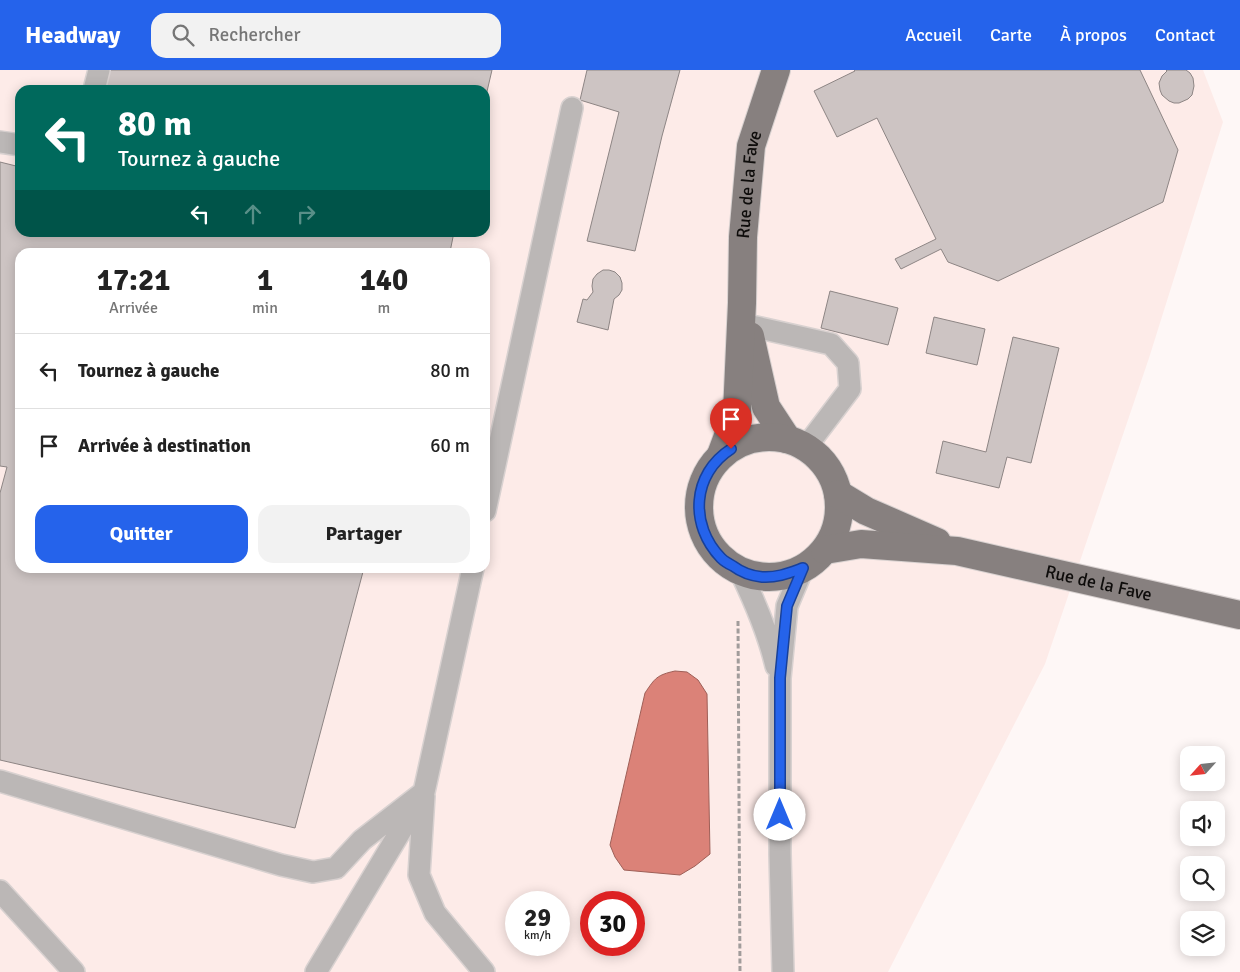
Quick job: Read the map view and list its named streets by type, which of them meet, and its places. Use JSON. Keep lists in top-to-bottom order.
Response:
{
  "streets": {
    "main road": ["Rue de la Fave"]
  },
  "north": "bottom left",
  "page": {
    "header": "Headway",
    "search": "Rechercher",
    "nav": [
      "Accueil",
      "Carte",
      "À propos",
      "Contact"
    ],
    "turn": ["80 m", "Tournez à gauche"],
    "eta": [
      "17:21",
      "Arrivée",
      "1",
      "min",
      "140",
      "m"
    ],
    "list": [
      {
        "name": "Tournez à gauche",
        "value": "80 m"
      },
      {
        "name": "Arrivée à destination",
        "value": "60 m"
      }
    ],
    "buttons": ["Quitter", "Partager"],
    "speed": "29 km/h",
    "limit": "30"
  }
}
